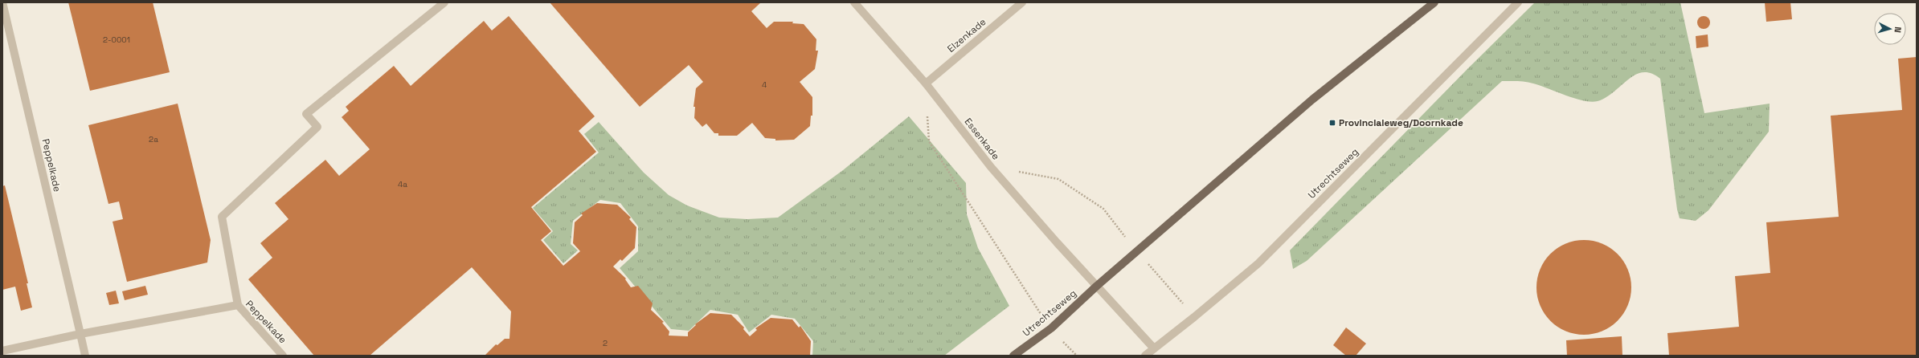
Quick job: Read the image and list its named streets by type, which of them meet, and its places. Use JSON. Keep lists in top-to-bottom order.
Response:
{
  "streets": {
    "main road": ["Utrechtseweg"],
    "street": ["Elzenkade", "Essenkade", "Peppelkade"]
  },
  "crossings": [
    ["Elzenkade", "Essenkade"],
    ["Essenkade", "Utrechtseweg"]
  ],
  "places": {
    "transit": ["Provincialeweg/Doornkade"]
  },
  "house_numbers": [
    "2-0001",
    "4",
    "2a",
    "4a",
    "2"
  ],
  "north": "right"
}
